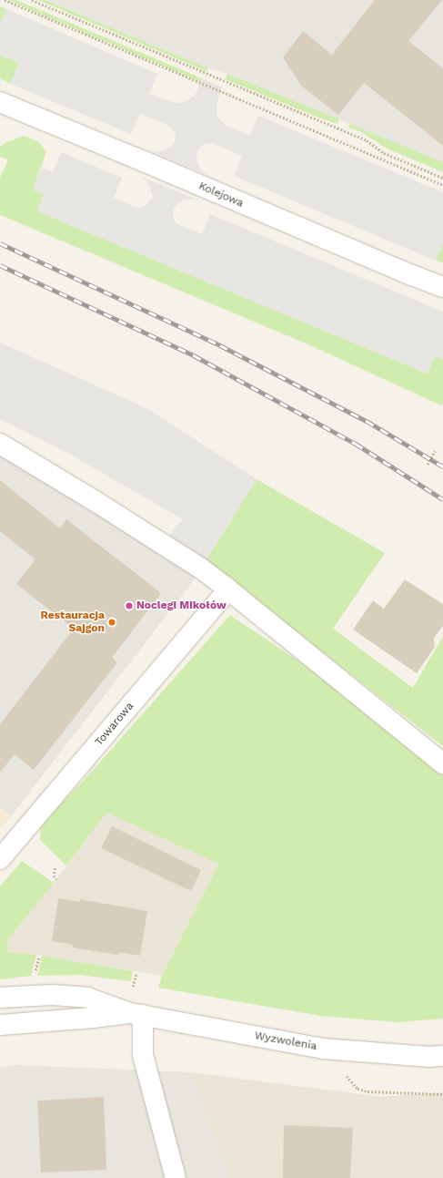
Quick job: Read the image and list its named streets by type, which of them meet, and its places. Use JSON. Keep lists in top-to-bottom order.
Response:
{
  "streets": {
    "street": ["Kolejowa", "Towarowa", "Wyzwolenia"]
  },
  "places": ["Noclegi Mikołów", "Restauracja Sajgon"]
}
